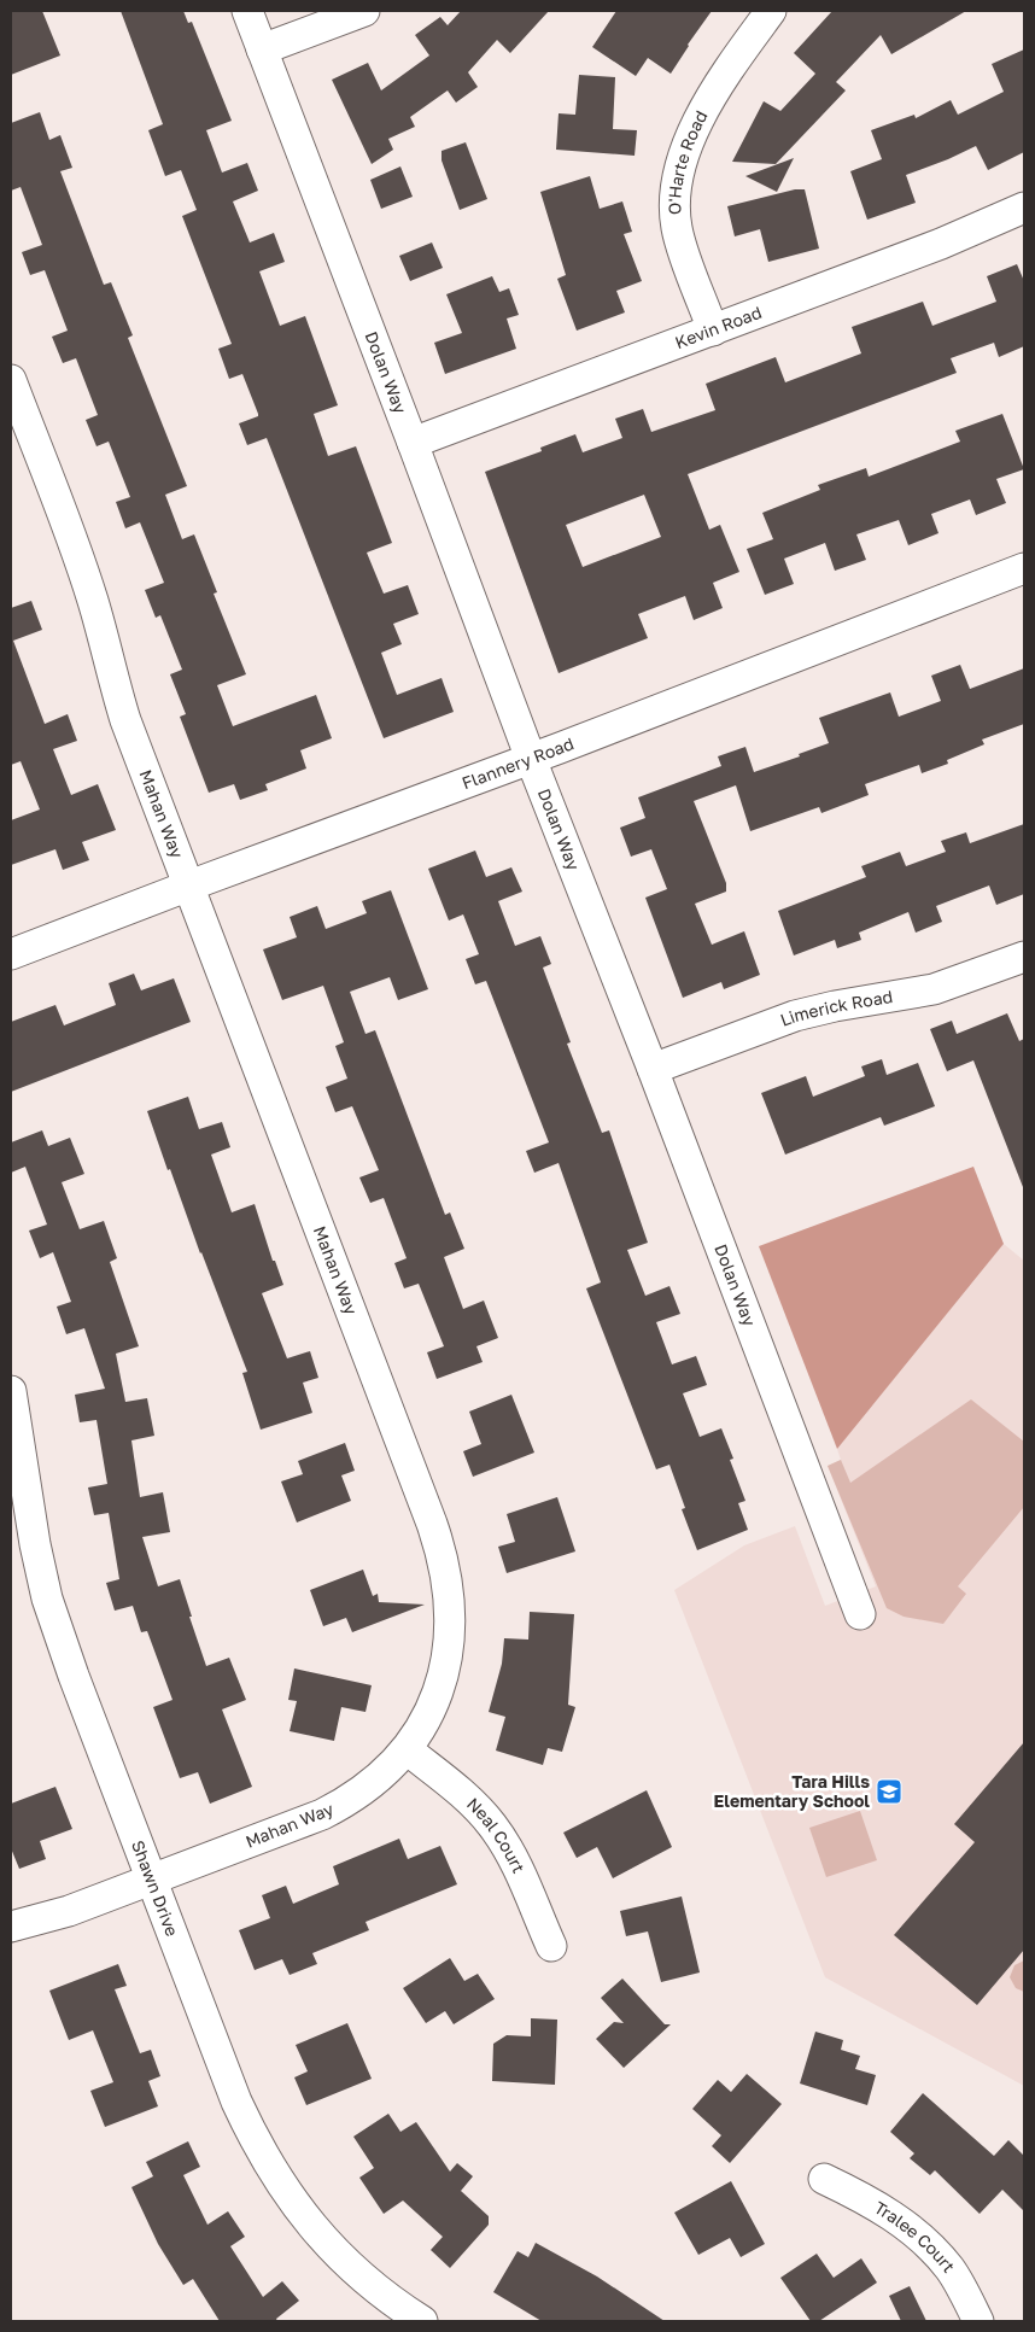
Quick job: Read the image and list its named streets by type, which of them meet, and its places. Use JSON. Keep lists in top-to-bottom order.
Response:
{
  "streets": {
    "street": [
      "O'Harte Road",
      "Kevin Road",
      "Dolan Way",
      "Flannery Road",
      "Mahan Way",
      "Limerick Road",
      "Neal Court",
      "Shawn Drive",
      "Tralee Court"
    ]
  },
  "crossings": [
    ["O'Harte Road", "Kevin Road"],
    ["Kevin Road", "Dolan Way"],
    ["Dolan Way", "Flannery Road"],
    ["Dolan Way", "Limerick Road"],
    ["Flannery Road", "Mahan Way"],
    ["Mahan Way", "Neal Court"],
    ["Mahan Way", "Shawn Drive"]
  ],
  "places": {
    "school or university": ["Tara Hills Elementary School"]
  }
}
